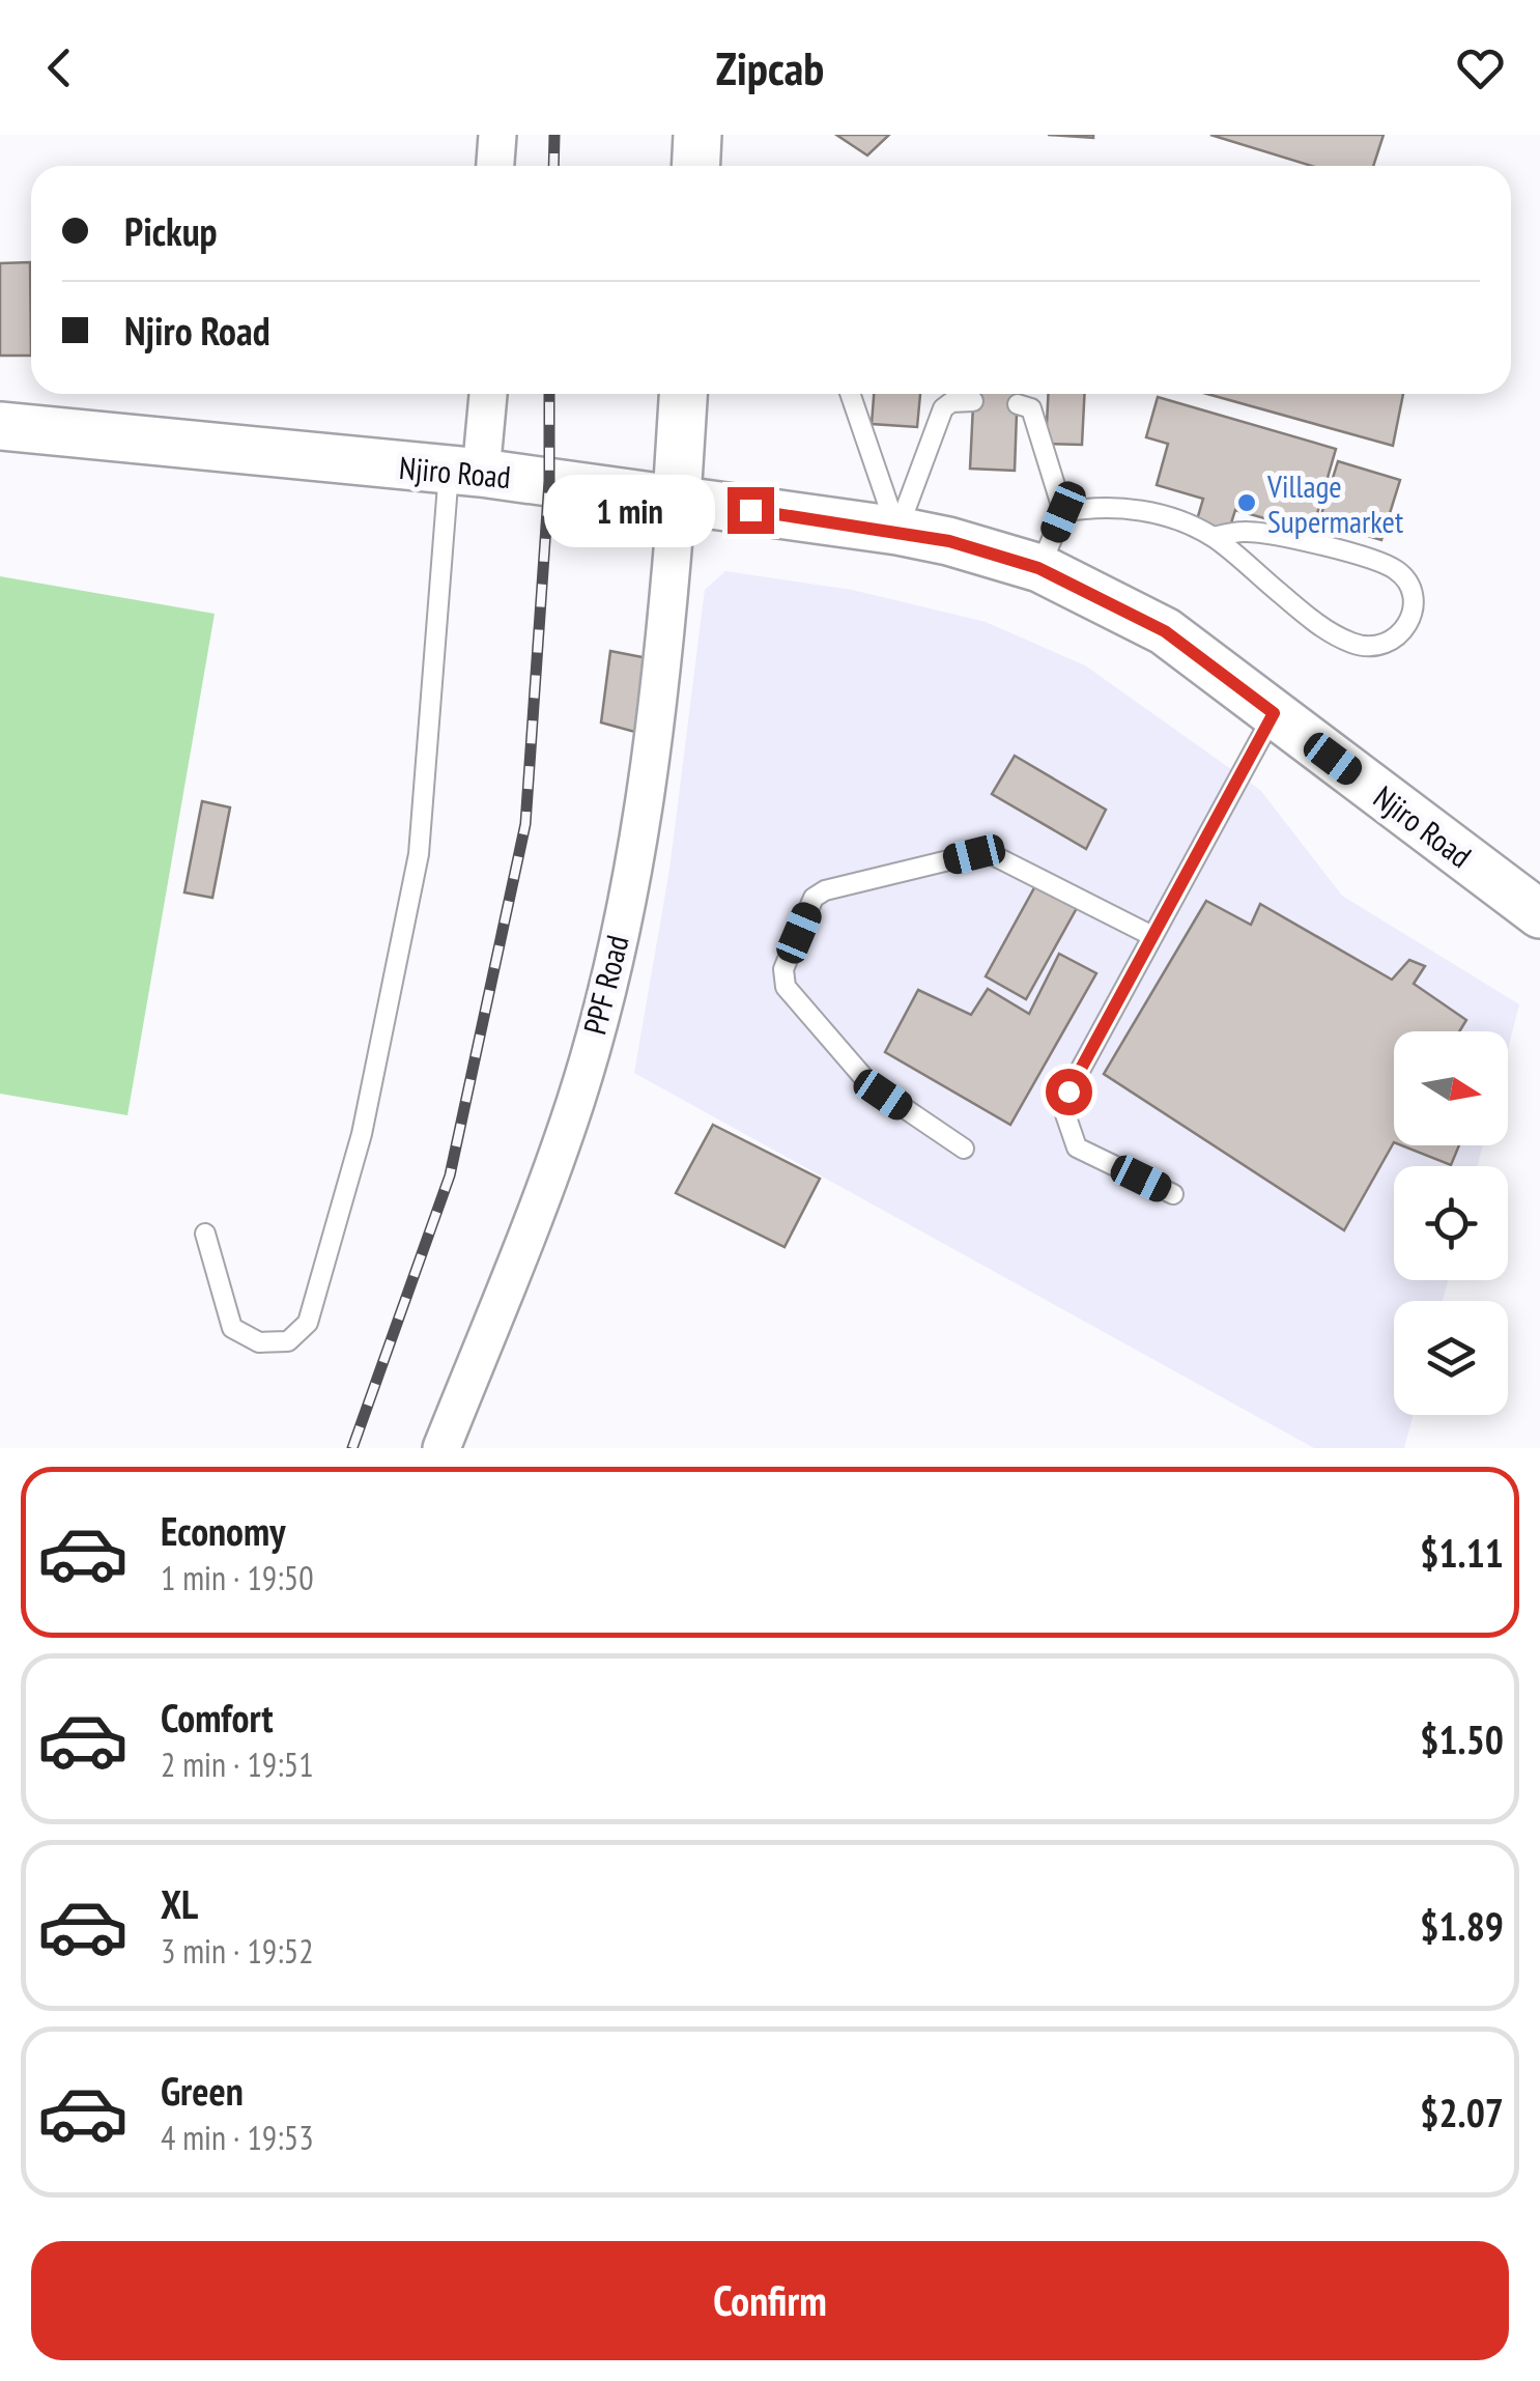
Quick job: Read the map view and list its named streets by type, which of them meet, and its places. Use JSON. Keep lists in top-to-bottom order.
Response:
{
  "streets": {
    "street": ["Njiro Road", "PPF Road"]
  },
  "crossings": [
    ["Njiro Road", "PPF Road"]
  ],
  "places": ["Village Supermarket"],
  "north": "right",
  "page": {
    "header": "Zipcab",
    "banner": ["Pickup", "Njiro Road"],
    "bubble": "1 min",
    "list": [
      {
        "name": "Economy",
        "note": "1 min · 19:50",
        "value": "$1.11"
      },
      {
        "name": "Comfort",
        "note": "2 min · 19:51",
        "value": "$1.50"
      },
      {
        "name": "XL",
        "note": "3 min · 19:52",
        "value": "$1.89"
      },
      {
        "name": "Green",
        "note": "4 min · 19:53",
        "value": "$2.07"
      }
    ],
    "buttons": "Confirm"
  }
}
